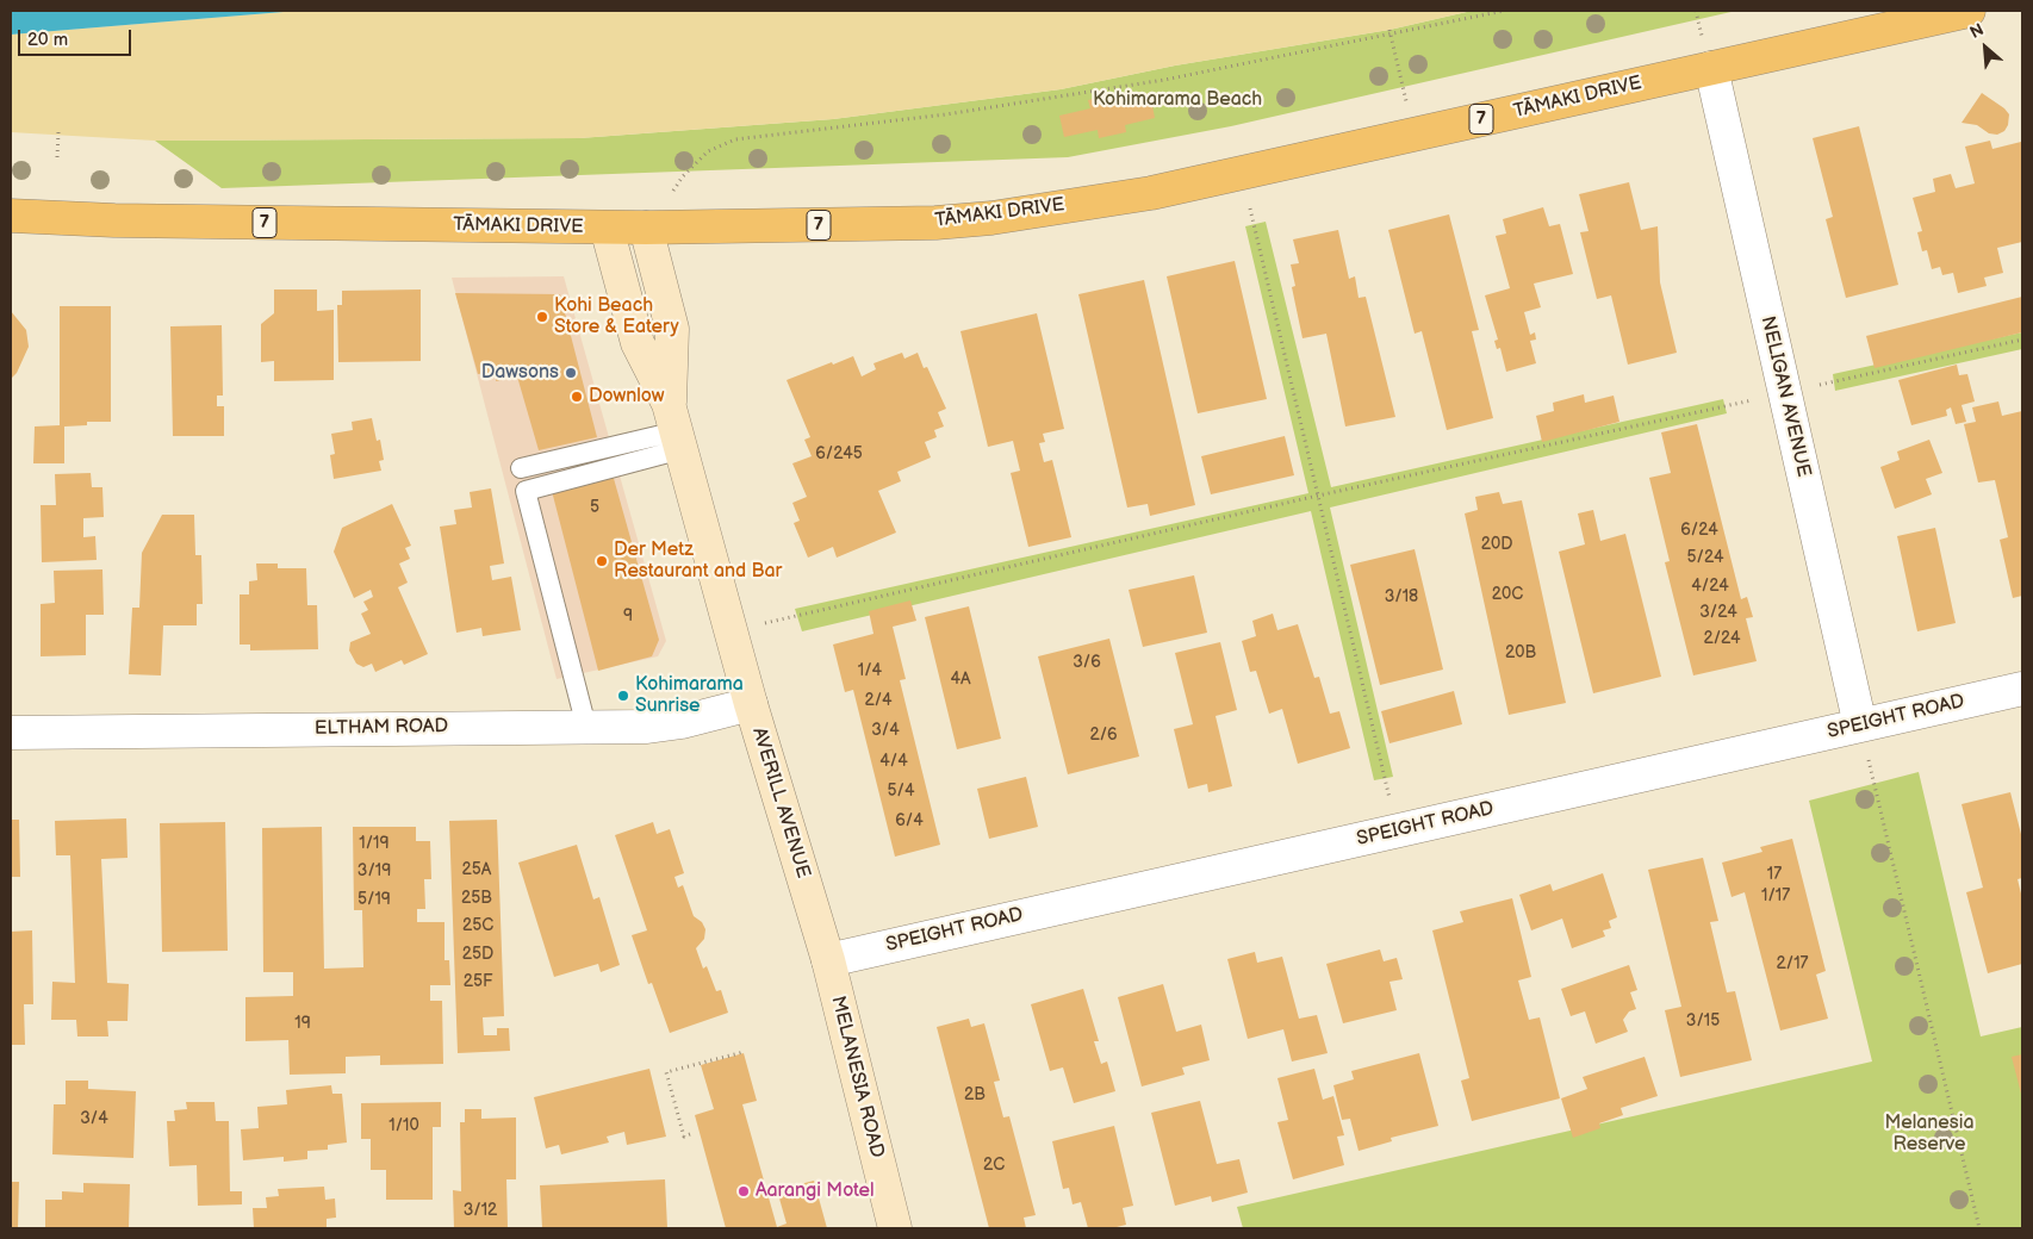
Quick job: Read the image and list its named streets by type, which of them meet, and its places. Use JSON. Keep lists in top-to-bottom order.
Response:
{
  "streets": {
    "main road": ["TĀMAKI DRIVE", "7"],
    "street": [
      "NELIGAN AVENUE",
      "SPEIGHT ROAD",
      "ELTHAM ROAD",
      "AVERILL AVENUE",
      "MELANESIA ROAD"
    ]
  },
  "crossings": [
    ["TĀMAKI DRIVE", "NELIGAN AVENUE"],
    ["TĀMAKI DRIVE", "AVERILL AVENUE"],
    ["NELIGAN AVENUE", "SPEIGHT ROAD"],
    ["SPEIGHT ROAD", "AVERILL AVENUE"],
    ["SPEIGHT ROAD", "MELANESIA ROAD"],
    ["ELTHAM ROAD", "AVERILL AVENUE"],
    ["AVERILL AVENUE", "MELANESIA ROAD"]
  ],
  "parks": ["Kohimarama Beach", "Melanesia Reserve"],
  "places": [
    "Kohi Beach Store & Eatery",
    "Dawsons",
    "Downlow",
    "Der Metz Restaurant and Bar",
    "Kohimarama Sunrise",
    "Aarangi Motel"
  ],
  "house_numbers": [
    "6/245",
    "5",
    "6/24",
    "20D",
    "5/24",
    "4/24",
    "20C",
    "3/18",
    "3/24",
    "9",
    "2/24",
    "20B",
    "3/6",
    "1/4",
    "4A",
    "2/4",
    "3/4",
    "2/6",
    "4/4",
    "5/4",
    "6/4",
    "1/19",
    "25A",
    "3/19",
    "17",
    "1/17",
    "25B",
    "5/19",
    "25C",
    "25D",
    "2/17",
    "25F",
    "3/15",
    "19",
    "2B",
    "3/4",
    "1/10",
    "2C",
    "3/12"
  ],
  "scale_bar": "20 m",
  "north": "top left"
}
